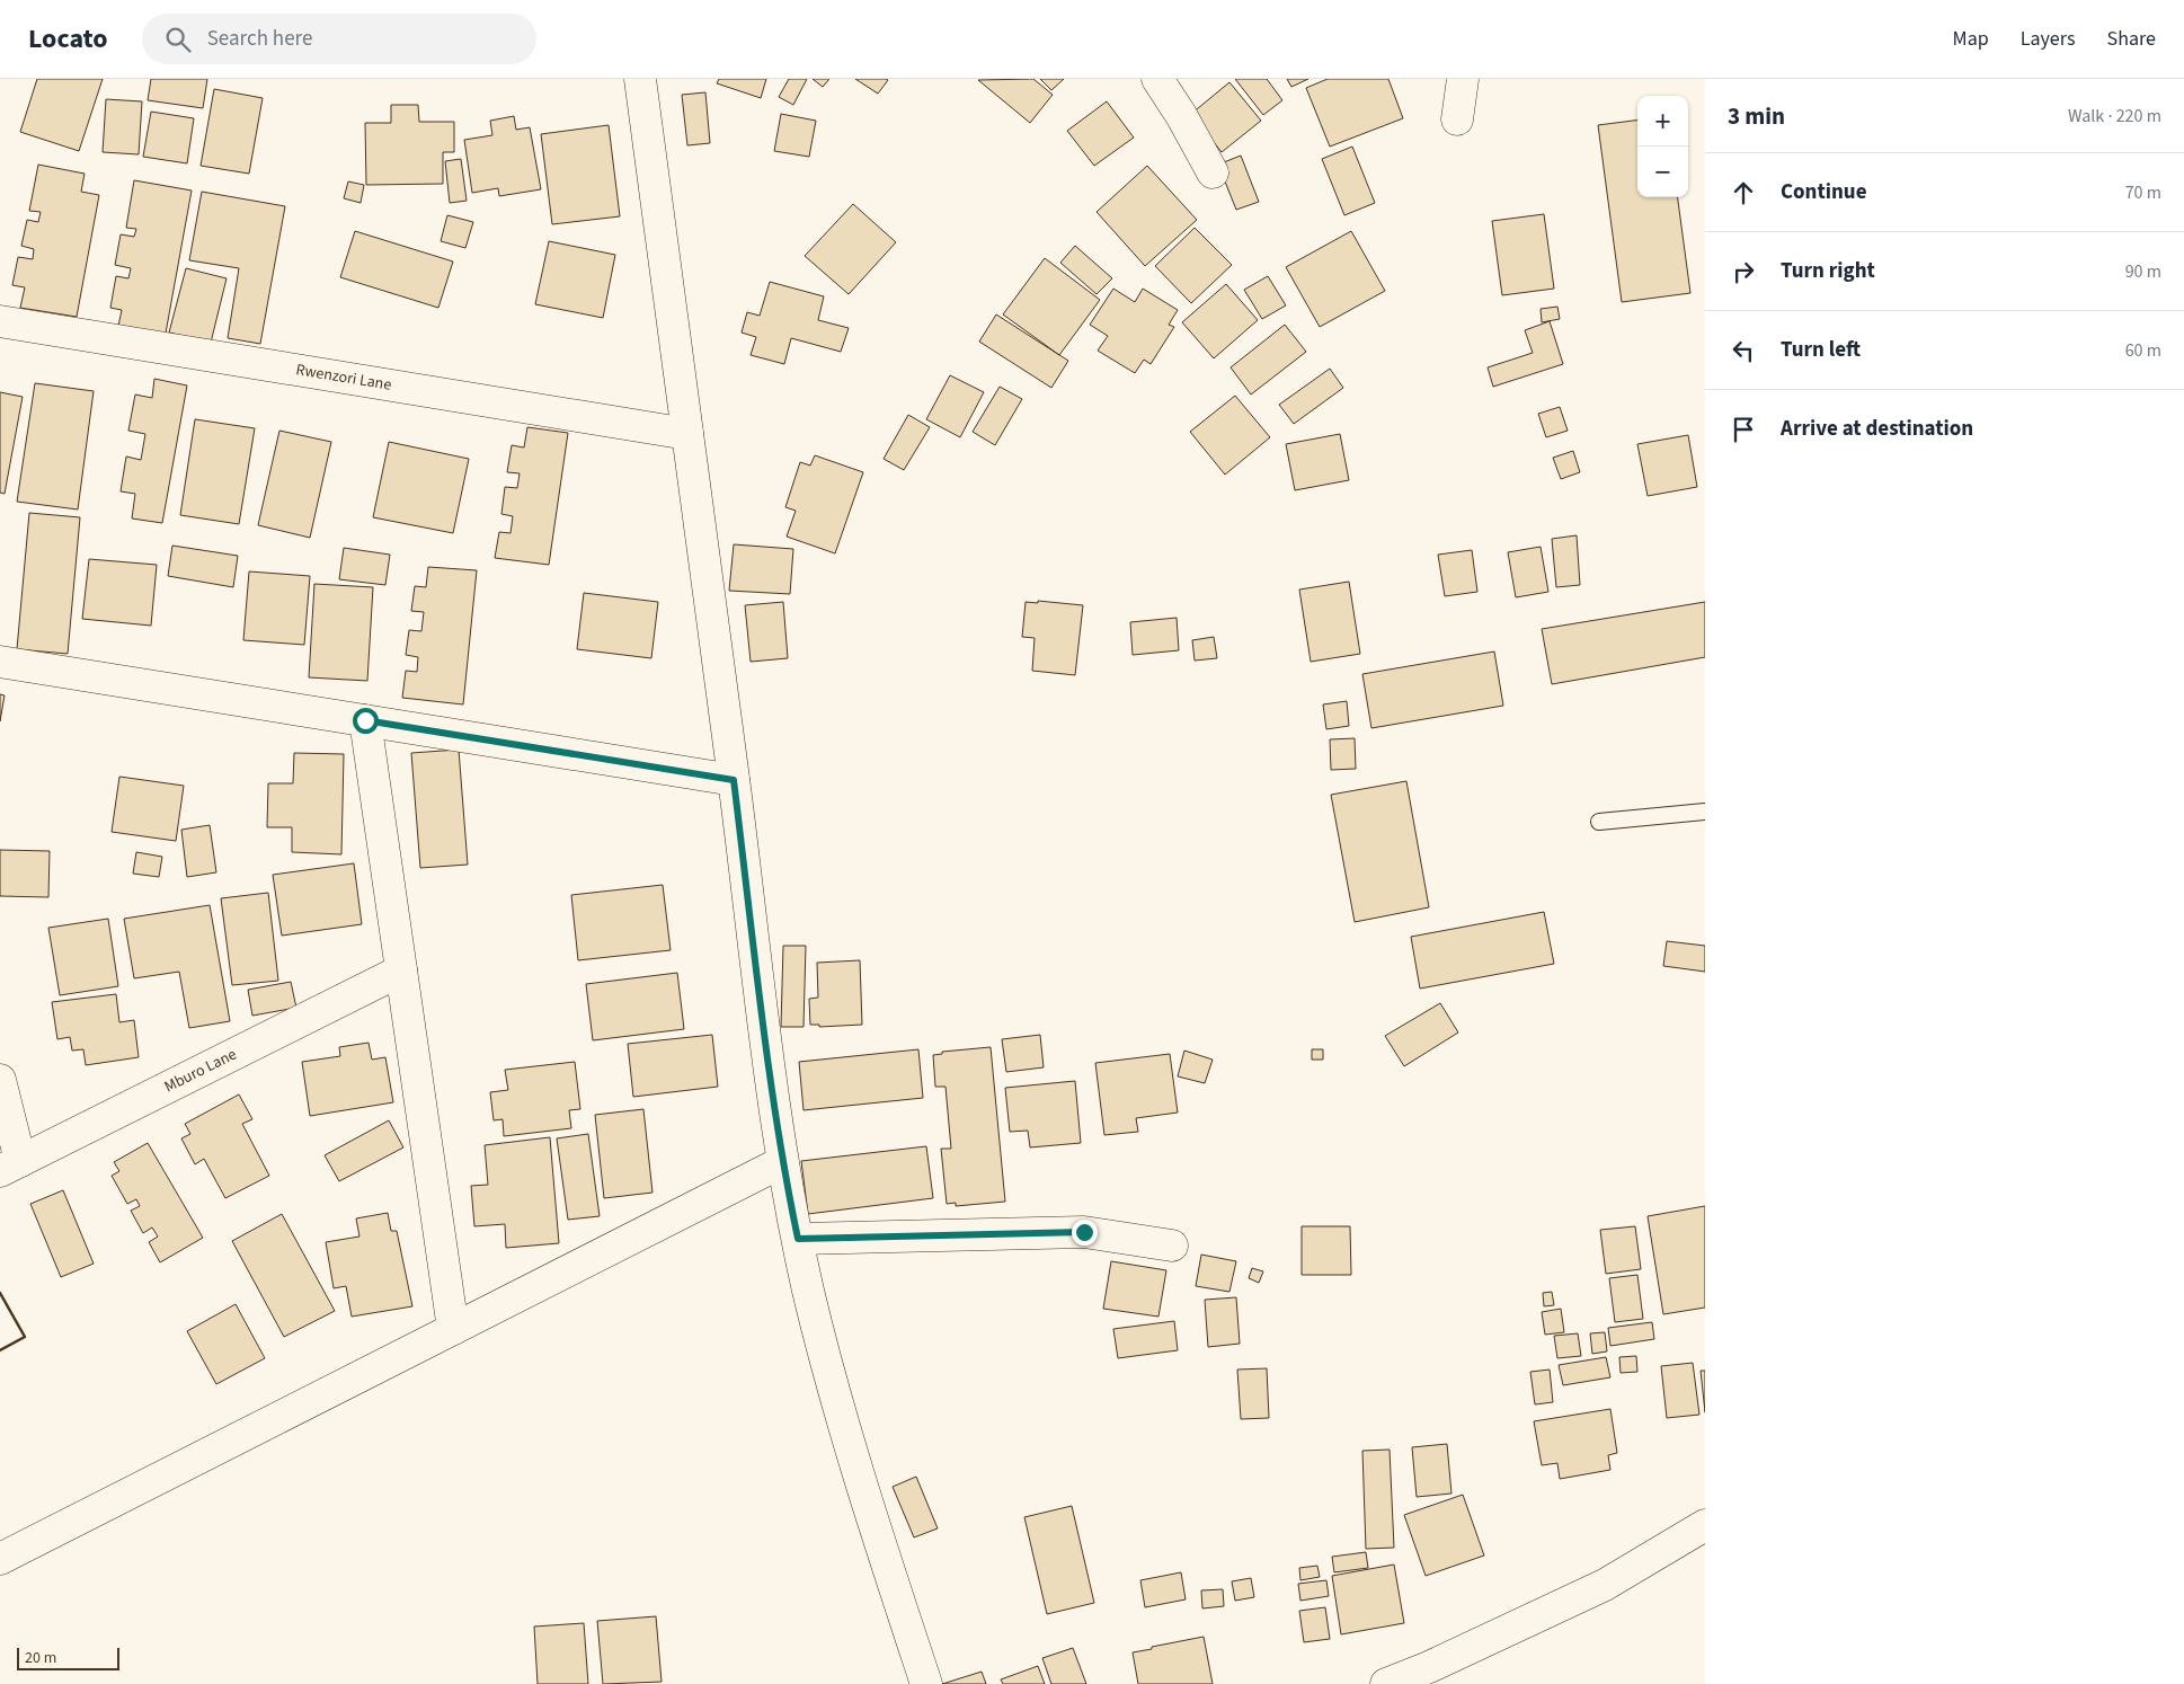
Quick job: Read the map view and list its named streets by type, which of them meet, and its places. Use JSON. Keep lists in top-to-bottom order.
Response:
{
  "streets": {
    "street": ["Rwenzori Lane", "Mburo Lane"]
  },
  "scale_bar": "20 m",
  "page": {
    "header": "Locato",
    "search": "Search here",
    "nav": ["Map", "Layers", "Share"],
    "heading": ["3 min", "Walk · 220 m"],
    "map_buttons": ["+", "−"],
    "list": [
      ["Continue", "70 m"],
      ["Turn right", "90 m"],
      ["Turn left", "60 m"],
      "Arrive at destination"
    ],
    "scale": "20 m"
  }
}
